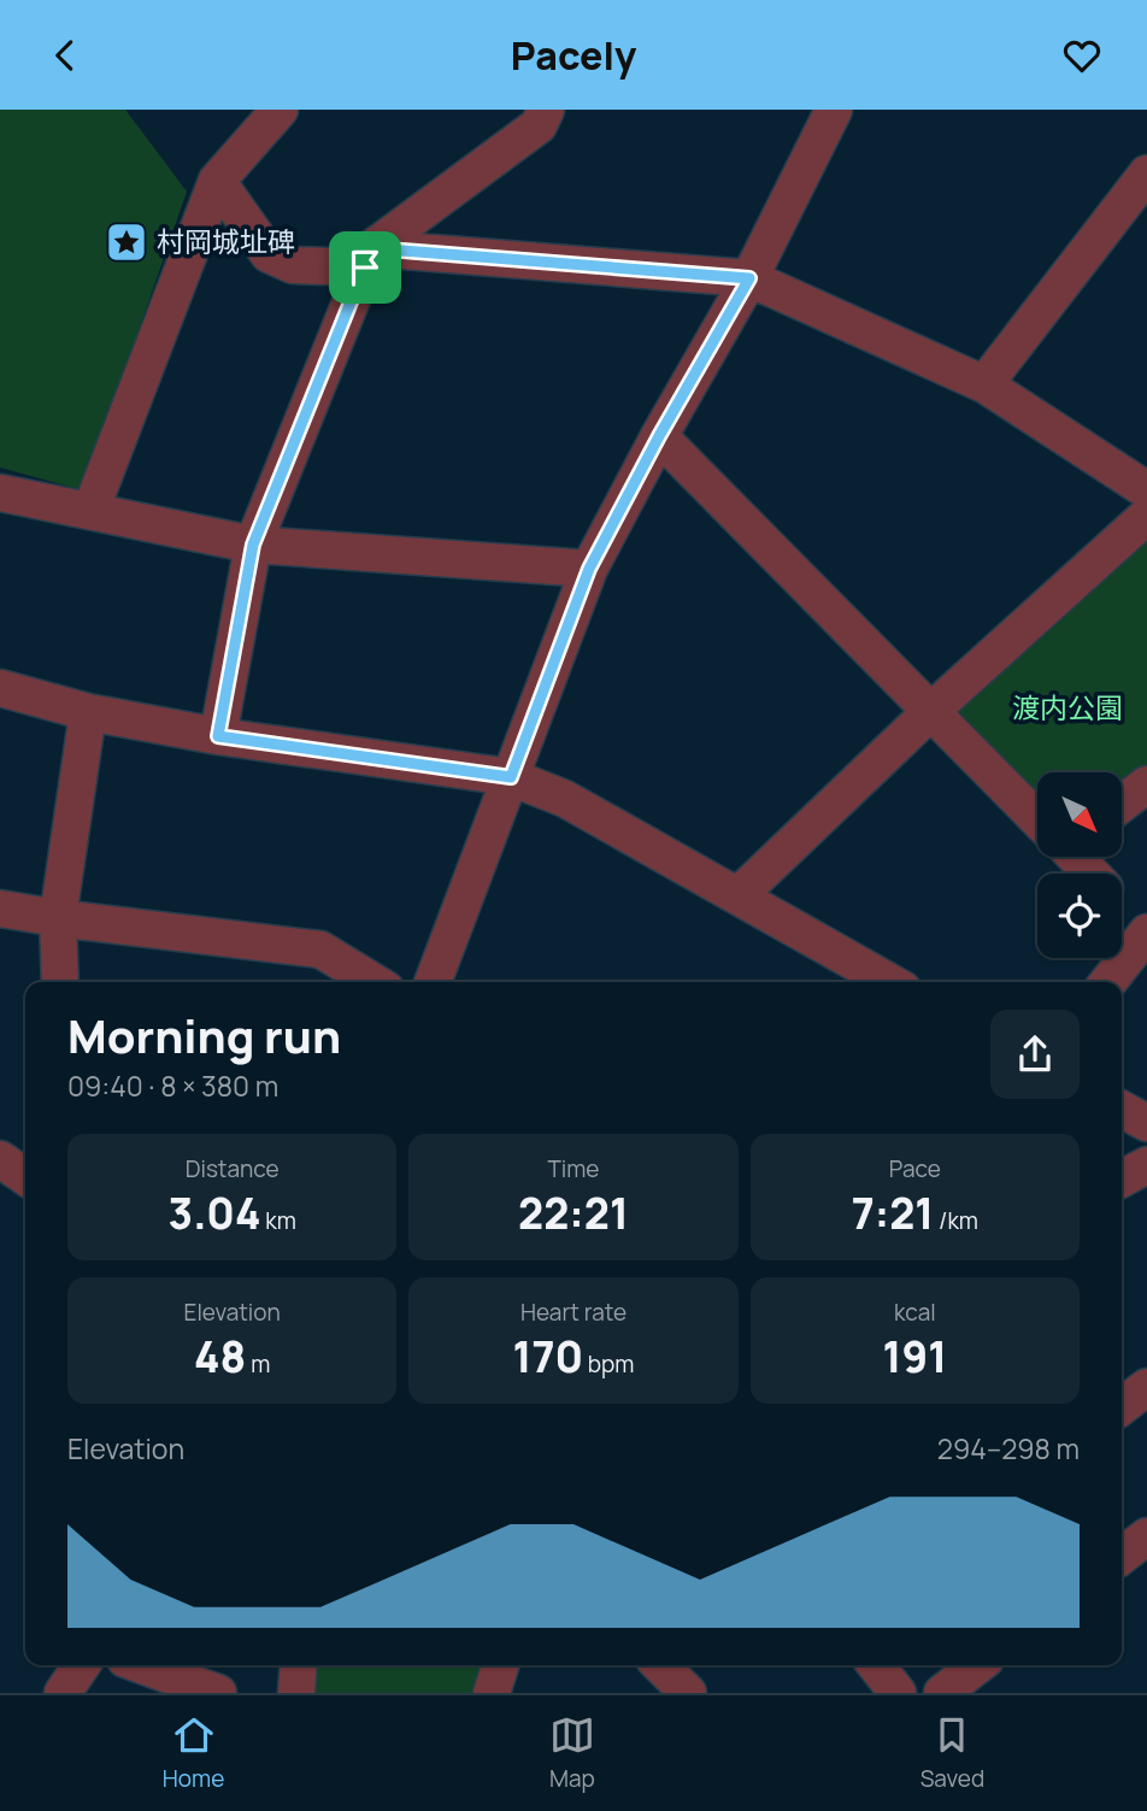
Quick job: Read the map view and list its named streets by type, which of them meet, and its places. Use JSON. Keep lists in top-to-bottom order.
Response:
{
  "parks": ["渡内公園"],
  "places": {
    "place": ["村岡城址碑"]
  },
  "north": "bottom right",
  "page": {
    "header": "Pacely",
    "heading": ["Morning run", "09:40 · 8 × 380 m"],
    "stats": [
      ["Distance", "3.04 km"],
      ["Time", "22:21"],
      ["Pace", "7:21 /km"],
      ["Elevation", "48 m"],
      ["Heart rate", "170 bpm"],
      ["kcal", "191"]
    ],
    "chart": ["Elevation", "294–298 m"],
    "tabs": ["Home", "Map", "Saved"]
  }
}
